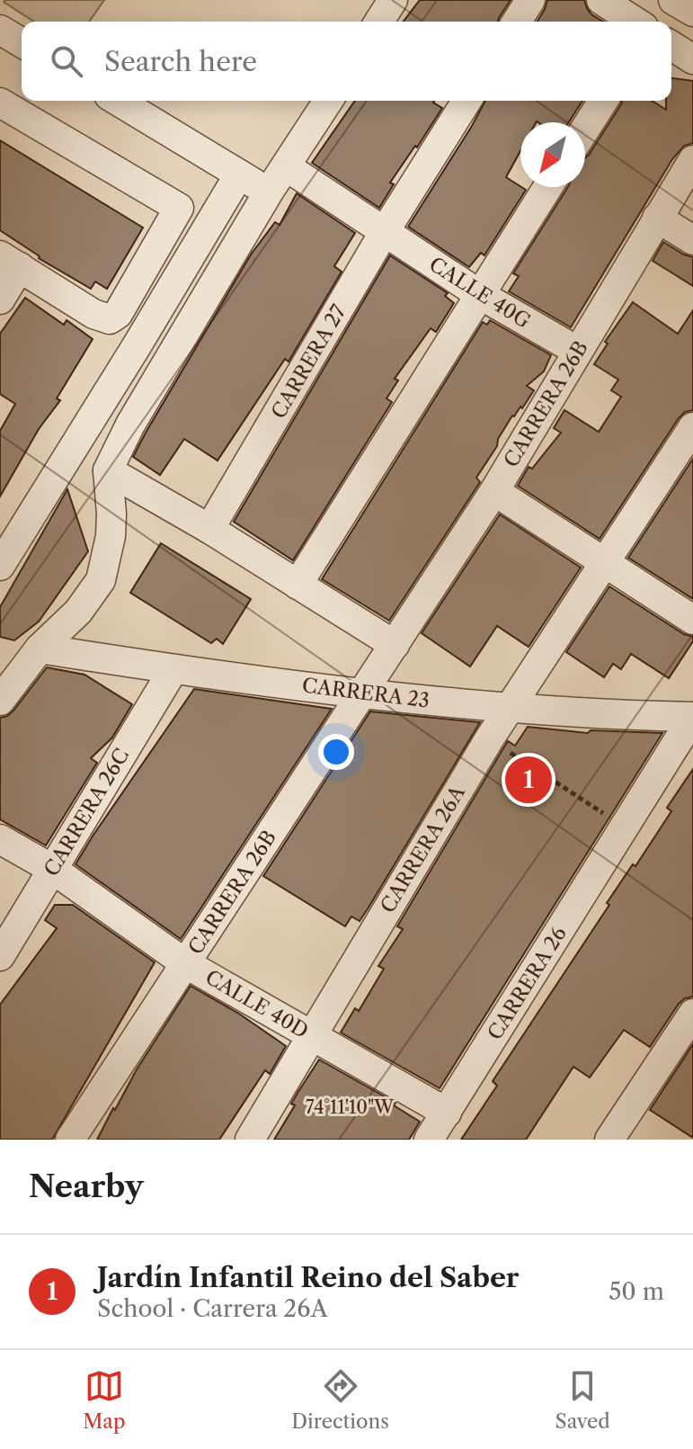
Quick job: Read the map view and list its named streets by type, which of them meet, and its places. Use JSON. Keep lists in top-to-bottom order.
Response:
{
  "streets": {
    "street": [
      "CALLE 40G",
      "CARRERA 27",
      "CARRERA 26B",
      "CARRERA 23",
      "CARRERA 26C",
      "CARRERA 26A",
      "CARRERA 26",
      "CALLE 40D"
    ]
  },
  "crossings": [
    ["CALLE 40G", "CARRERA 27"],
    ["CALLE 40G", "CARRERA 26B"],
    ["CARRERA 26B", "CARRERA 23"],
    ["CARRERA 26B", "CALLE 40D"],
    ["CARRERA 23", "CARRERA 26C"],
    ["CARRERA 23", "CARRERA 26A"],
    ["CARRERA 23", "CARRERA 26"],
    ["CARRERA 26C", "CALLE 40D"],
    ["CARRERA 26A", "CALLE 40D"],
    ["CARRERA 26", "CALLE 40D"]
  ],
  "north": "bottom left",
  "page": {
    "search": "Search here",
    "pins": "1",
    "heading": "Nearby",
    "list": [
      {
        "mark": "1",
        "name": "Jardín Infantil Reino del Saber",
        "note": "School · Carrera 26A",
        "value": "50 m"
      }
    ],
    "nav": ["Map", "Directions", "Saved"]
  },
  "coordinates": ["74°11'10\"W"]
}
